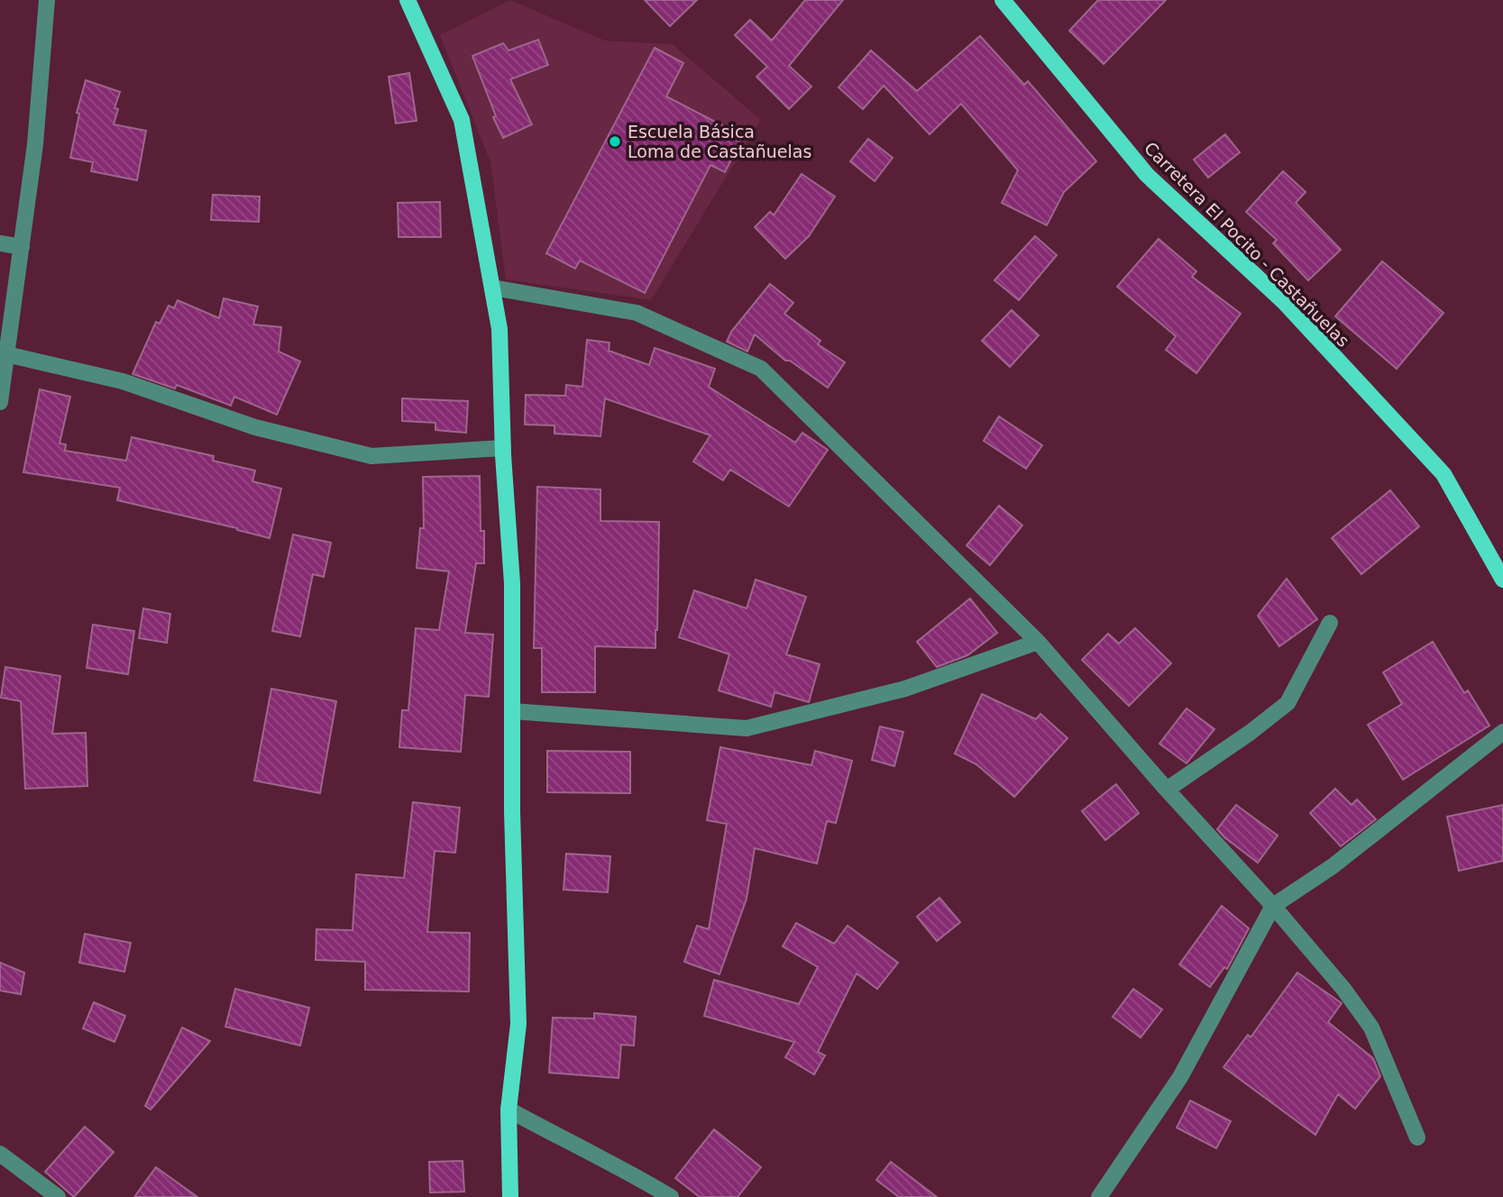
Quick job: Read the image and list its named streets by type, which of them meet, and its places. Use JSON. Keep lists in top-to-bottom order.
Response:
{
  "streets": {
    "main road": ["Carretera El Pocito - Castañuelas"]
  },
  "places": ["Escuela Básica Loma de Castañuelas"]
}
